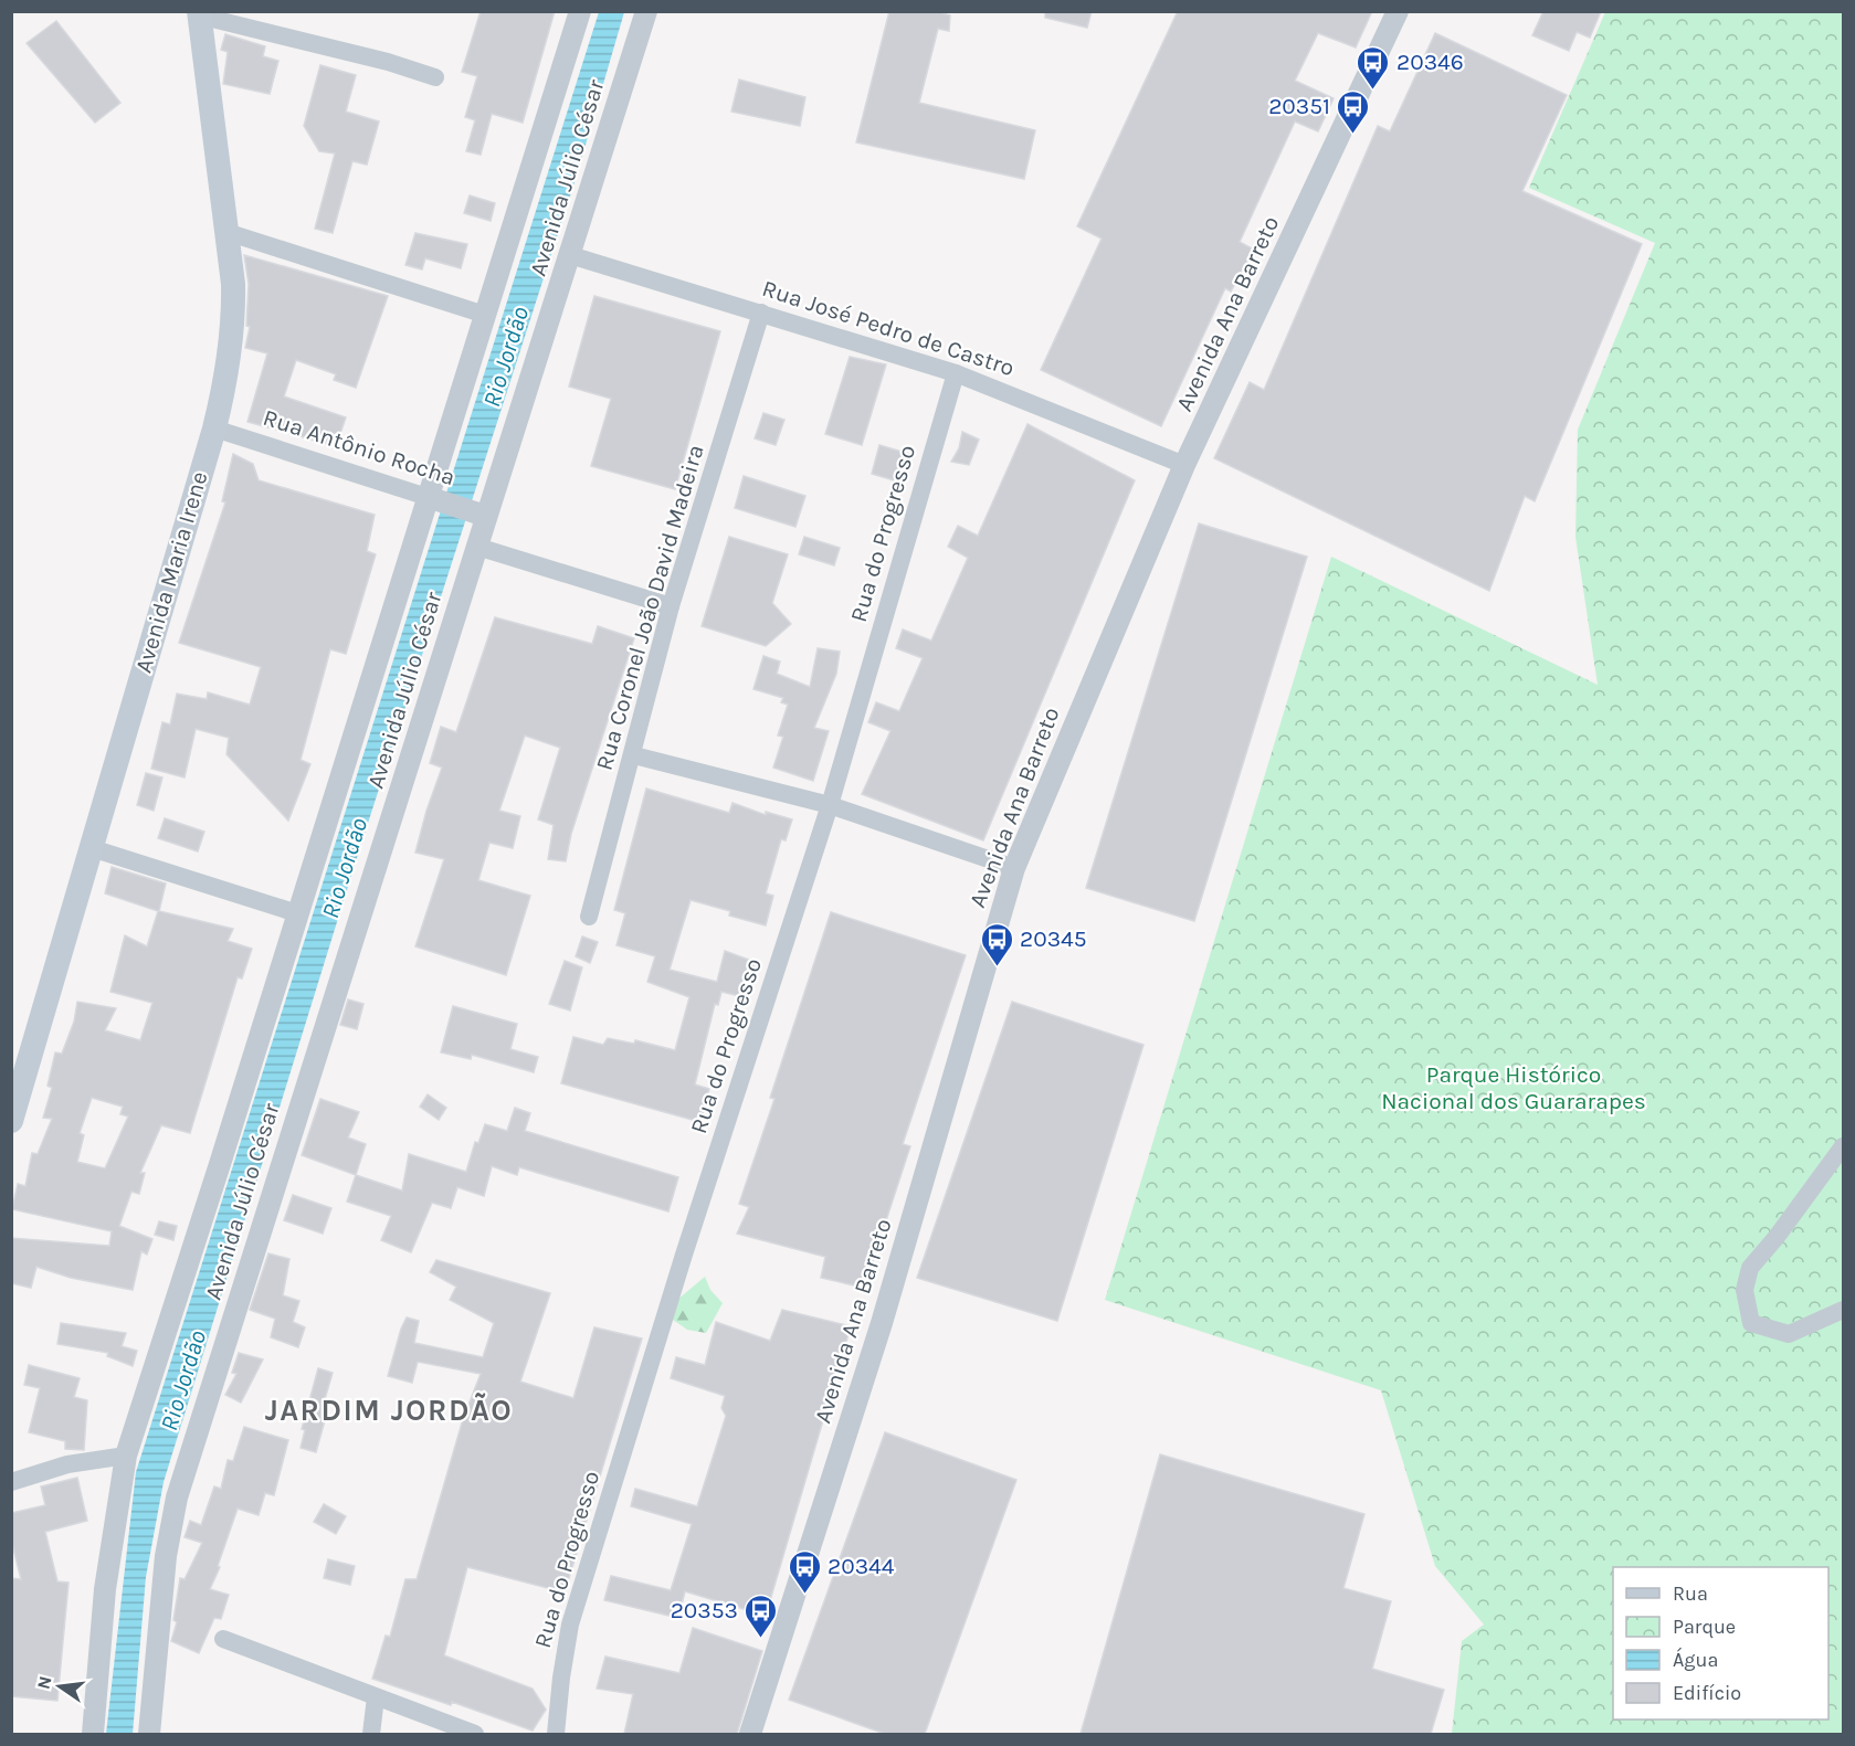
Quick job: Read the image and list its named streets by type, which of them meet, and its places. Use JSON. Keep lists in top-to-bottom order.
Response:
{
  "streets": {
    "main road": ["Avenida Maria Irene"],
    "street": [
      "Avenida Júlio César",
      "Avenida Ana Barreto",
      "Rua José Pedro de Castro",
      "Rua Antônio Rocha",
      "Rua do Progresso",
      "Rua Coronel João David Madeira"
    ]
  },
  "crossings": [
    ["Avenida Júlio César", "Rua José Pedro de Castro"],
    ["Avenida Júlio César", "Rua Antônio Rocha"],
    ["Avenida Ana Barreto", "Rua José Pedro de Castro"],
    ["Rua José Pedro de Castro", "Rua do Progresso"],
    ["Rua José Pedro de Castro", "Rua Coronel João David Madeira"],
    ["Rua Antônio Rocha", "Avenida Maria Irene"]
  ],
  "districts": ["JARDIM JORDÃO"],
  "water": ["Rio Jordão"],
  "parks": ["Parque Histórico Nacional dos Guararapes"],
  "places": {
    "bus stop": [
      "20346",
      "20351",
      "20345",
      "20344",
      "20353"
    ]
  },
  "legend": [
    "Rua",
    "Parque",
    "Água",
    "Edifício"
  ],
  "north": "left"
}
